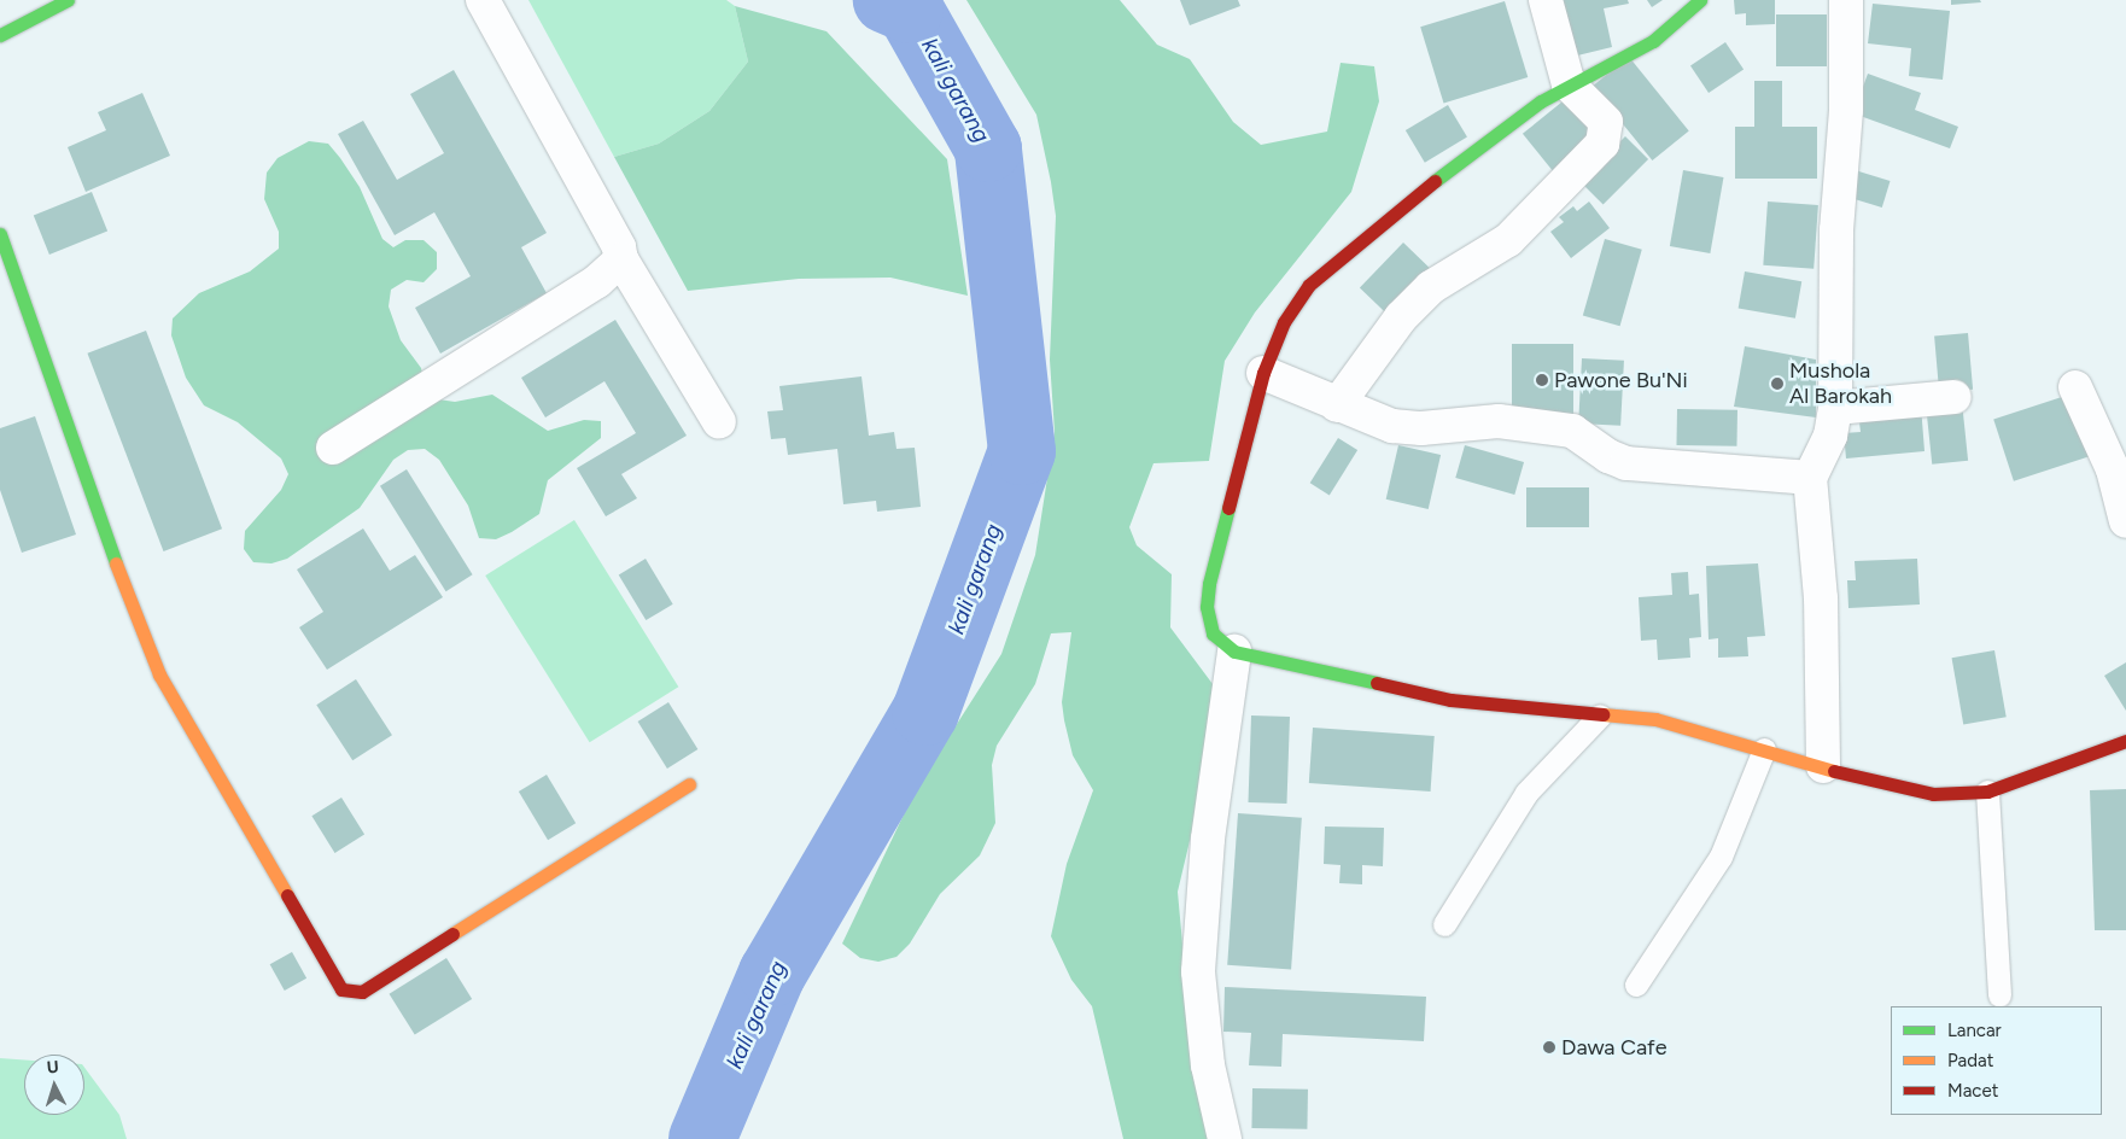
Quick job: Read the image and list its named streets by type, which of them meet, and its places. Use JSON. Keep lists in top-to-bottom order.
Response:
{
  "water": ["kali garang"],
  "places": ["Pawone Bu'Ni", "Mushola Al Barokah", "Dawa Cafe"],
  "legend": ["Lancar", "Padat", "Macet"],
  "north": "top"
}
